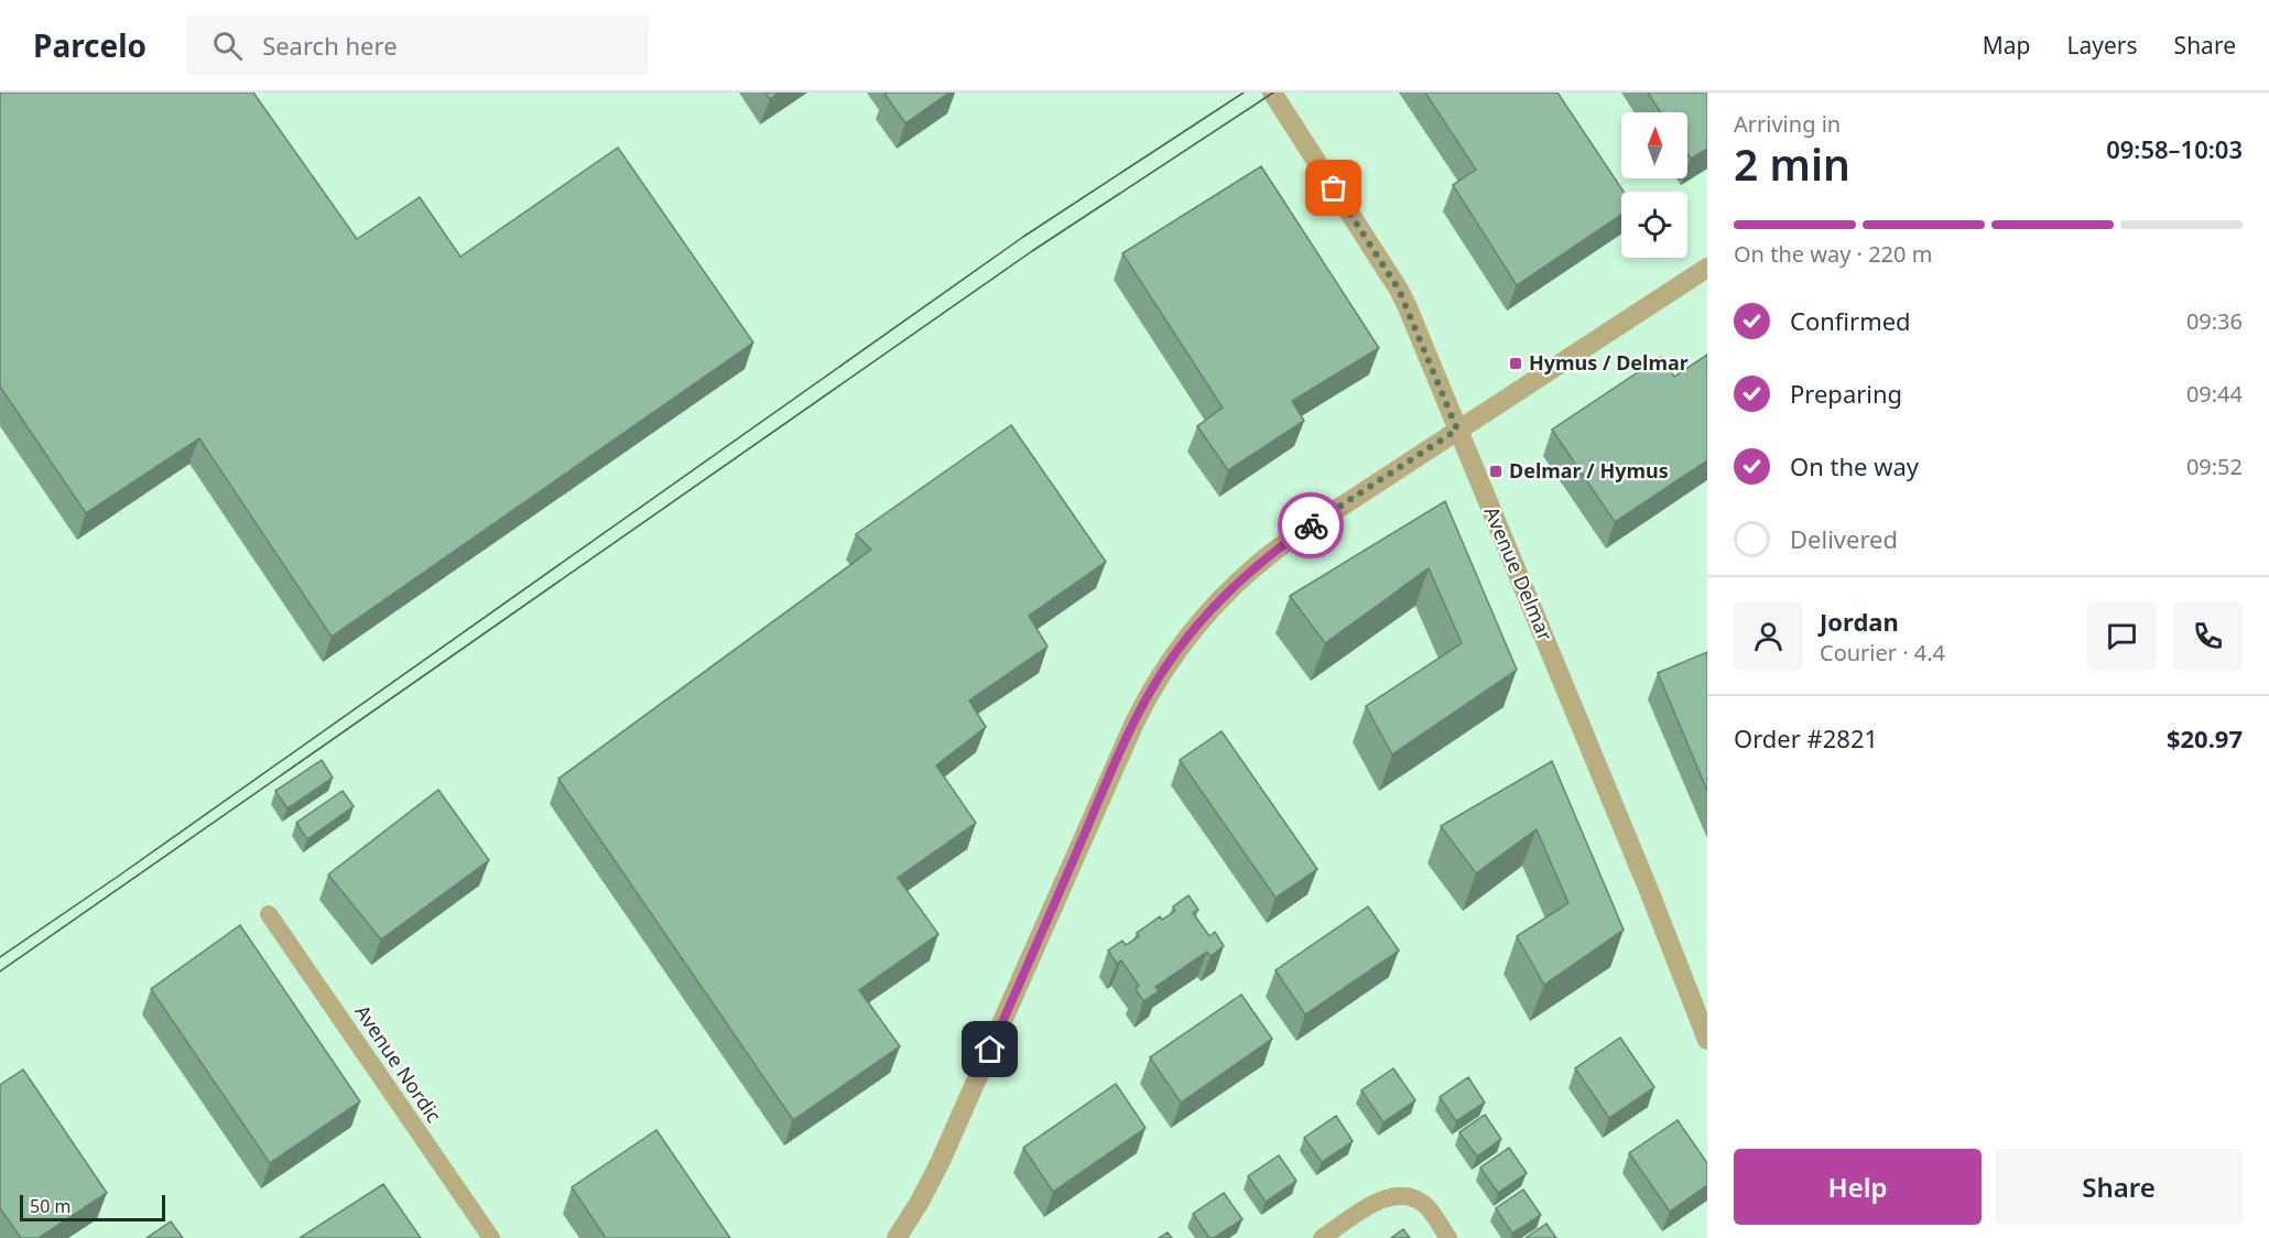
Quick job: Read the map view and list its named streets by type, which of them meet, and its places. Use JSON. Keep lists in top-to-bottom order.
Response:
{
  "streets": {
    "street": ["Avenue Delmar", "Avenue Nordic"]
  },
  "places": {
    "transit": ["Hymus / Delmar", "Delmar / Hymus"]
  },
  "scale_bar": "50 m",
  "north": "top",
  "page": {
    "header": "Parcelo",
    "search": "Search here",
    "nav": ["Map", "Layers", "Share"],
    "heading": ["2 min", "Arriving in", "09:58–10:03"],
    "panel": [
      "Jordan",
      "Courier · 4.4",
      "Order #2821",
      "$20.97"
    ],
    "bar": "On the way · 220 m",
    "list": [
      ["Confirmed", "09:36"],
      ["Preparing", "09:44"],
      ["On the way", "09:52"],
      "Delivered"
    ],
    "buttons": ["Help", "Share"],
    "scale": "50 m"
  }
}
